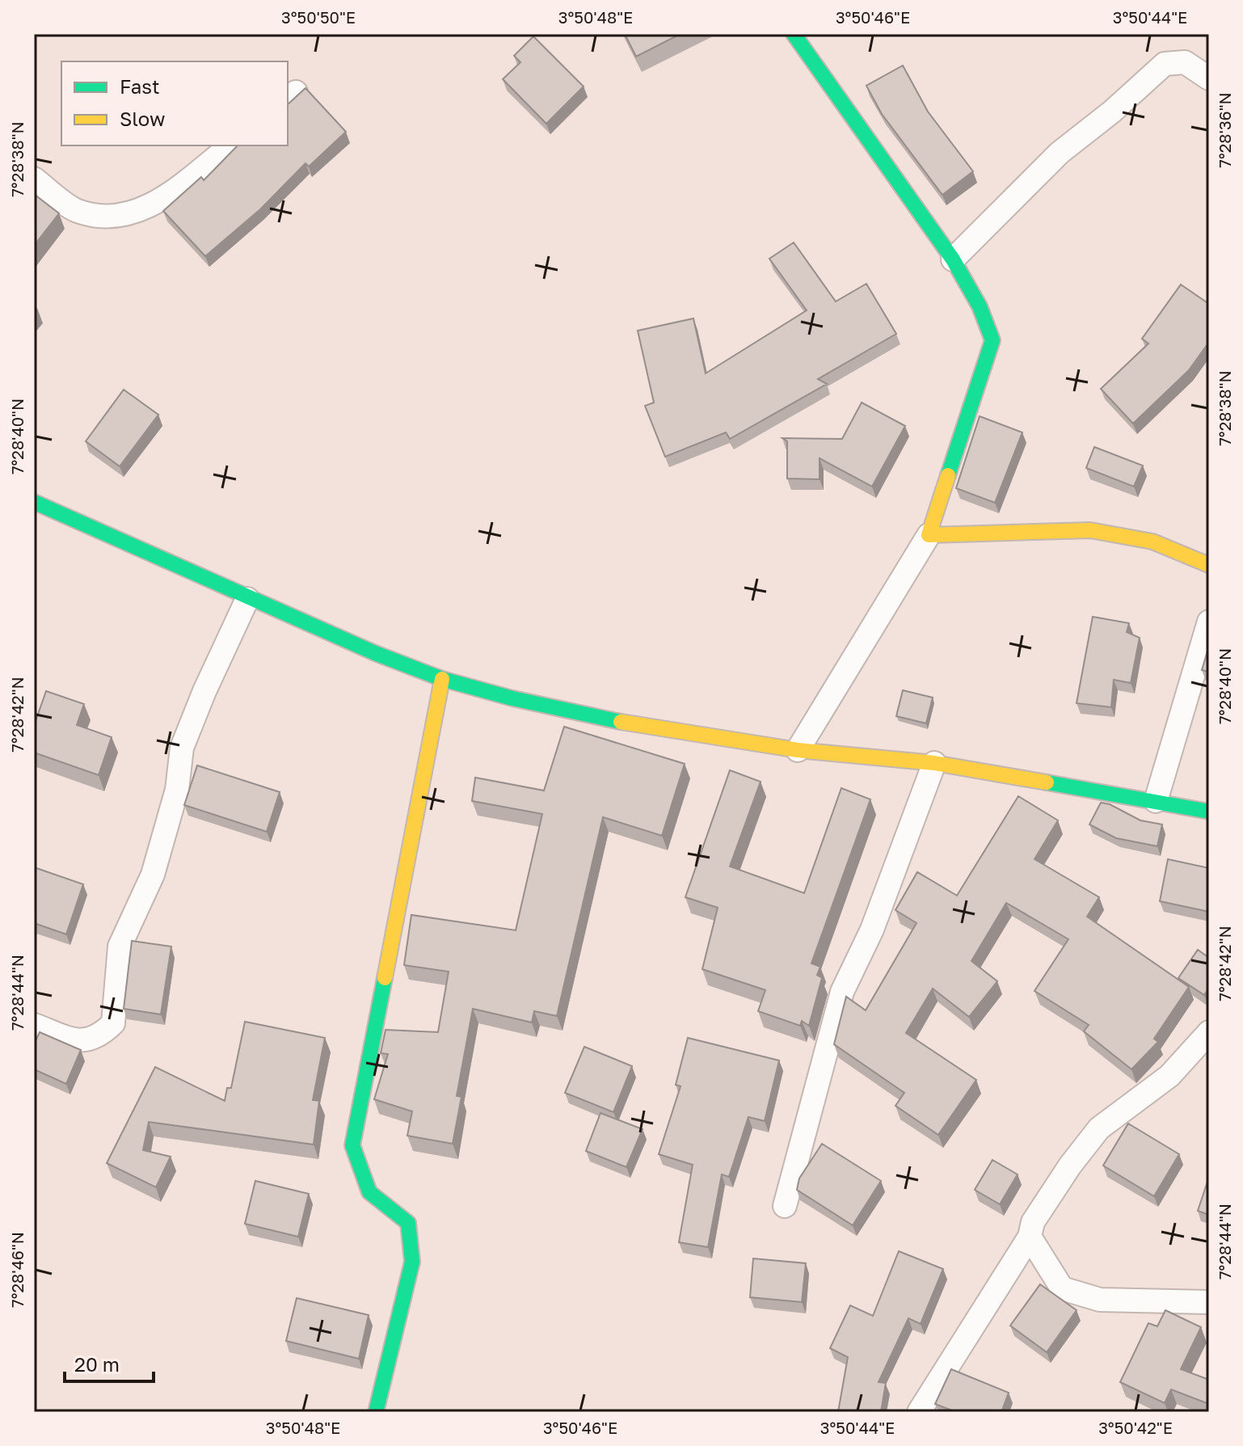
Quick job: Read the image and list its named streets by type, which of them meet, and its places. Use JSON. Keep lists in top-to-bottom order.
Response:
{
  "legend": ["Fast", "Slow"],
  "scale_bar": "20 m",
  "coordinates": [
    "3°50'50\"E",
    "3°50'48\"E",
    "3°50'46\"E",
    "3°50'44\"E",
    "7°28'36\"N",
    "7°28'38\"N",
    "7°28'40\"N",
    "7°28'42\"N",
    "7°28'44\"N",
    "7°28'46\"N",
    "3°50'42\"E"
  ]
}
